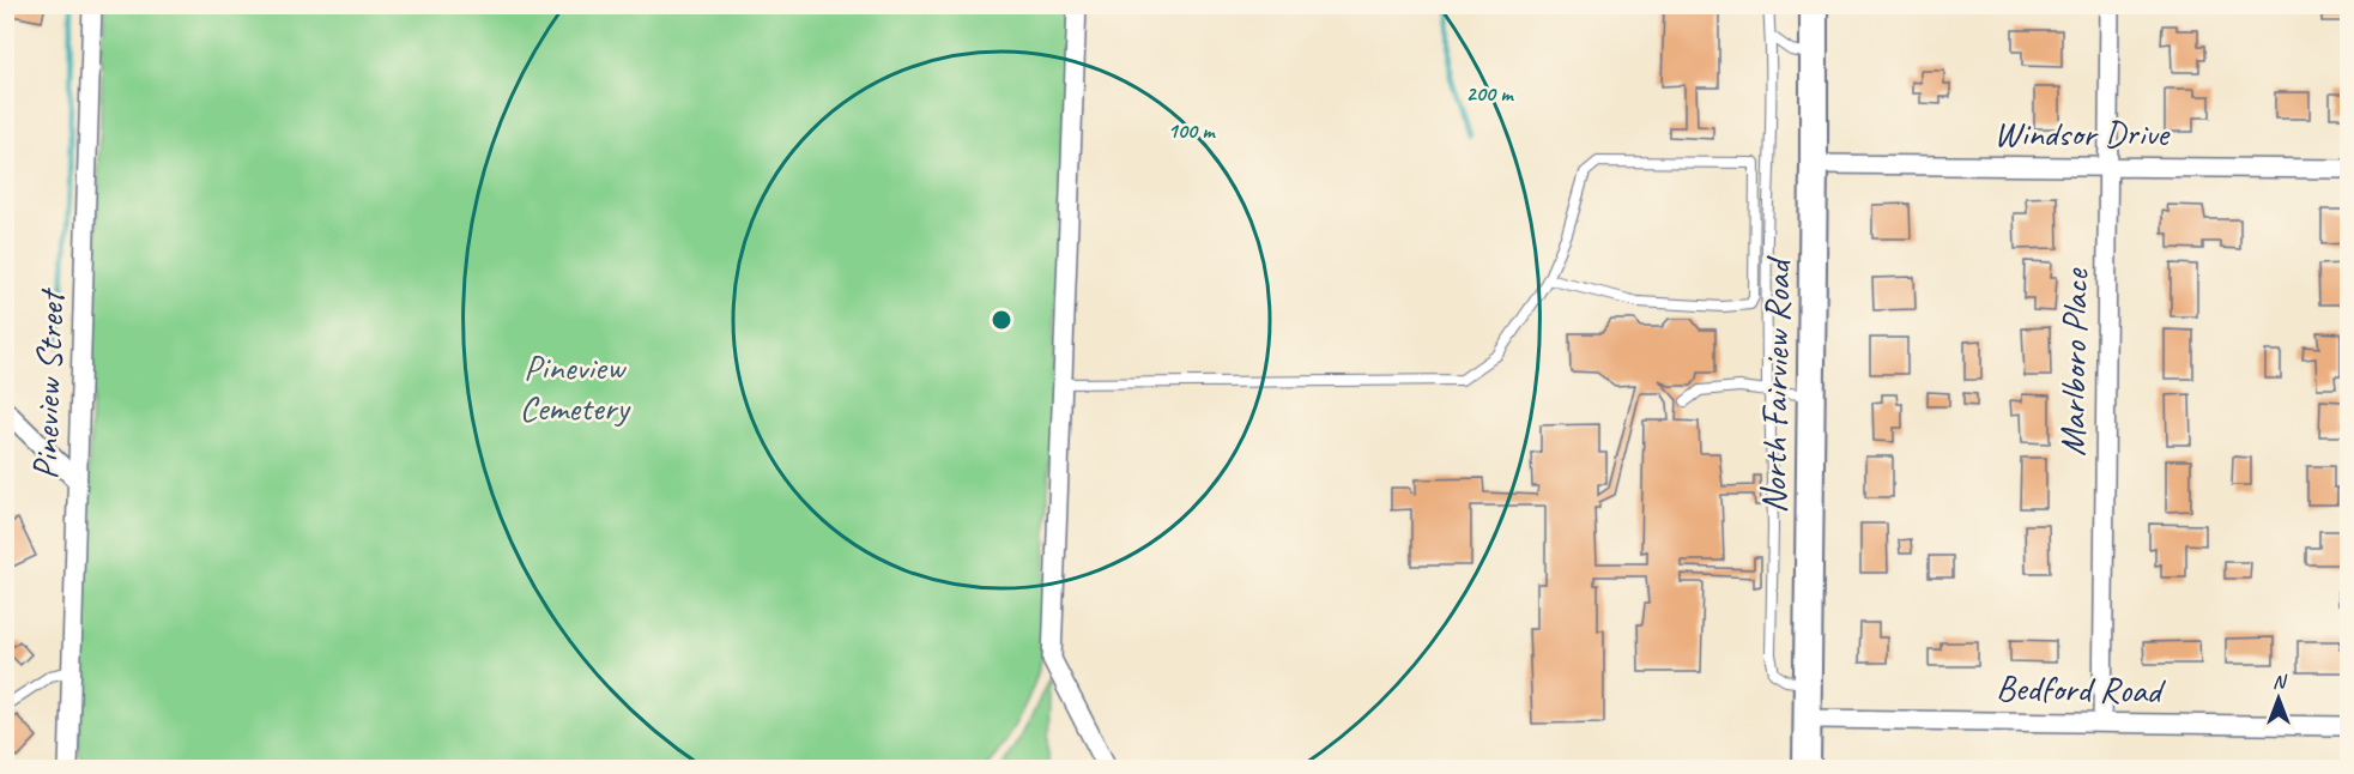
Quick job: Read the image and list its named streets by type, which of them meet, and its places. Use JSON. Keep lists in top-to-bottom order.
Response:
{
  "streets": {
    "main road": ["North Fairview Road"],
    "street": [
      "Windsor Drive",
      "Marlboro Place",
      "Pineview Street",
      "Bedford Road"
    ]
  },
  "crossings": [
    ["Windsor Drive", "Marlboro Place"],
    ["Windsor Drive", "North Fairview Road"],
    ["Marlboro Place", "Bedford Road"],
    ["North Fairview Road", "Bedford Road"]
  ],
  "parks": ["Pineview Cemetery"],
  "north": "top",
  "rings": ["200 m", "100 m"]
}
